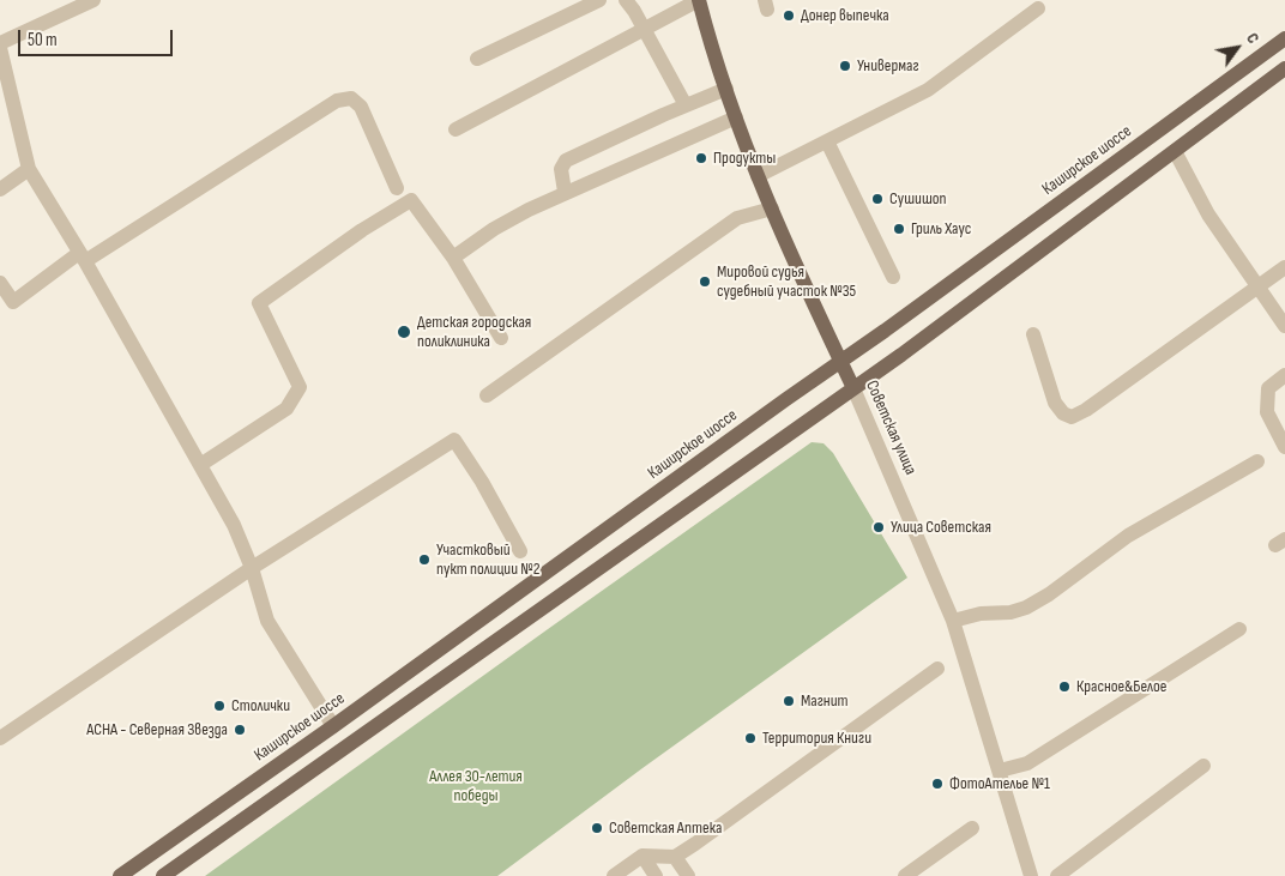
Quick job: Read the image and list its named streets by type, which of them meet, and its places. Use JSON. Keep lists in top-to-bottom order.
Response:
{
  "streets": {
    "main road": ["Каширское шоссе", "Советская улица"]
  },
  "crossings": [
    ["Каширское шоссе", "Советская улица"]
  ],
  "parks": ["Аллея 30-летия победы"],
  "places": [
    "Донер выпечка",
    "Универмаг",
    "Продукты",
    "Сушишоп",
    "Гриль Хаус",
    "Мировой судья судебный участок №35",
    "Детская городская поликлиника",
    "Улица Советская",
    "Участковый пукт полиции №2",
    "Красное&Белое",
    "Магнит",
    "Столички",
    "АСНА - Северная Звезда",
    "Территория Книги",
    "ФотоАтелье №1",
    "Советская Аптека"
  ],
  "scale_bar": "50 m",
  "north": "top right"
}
